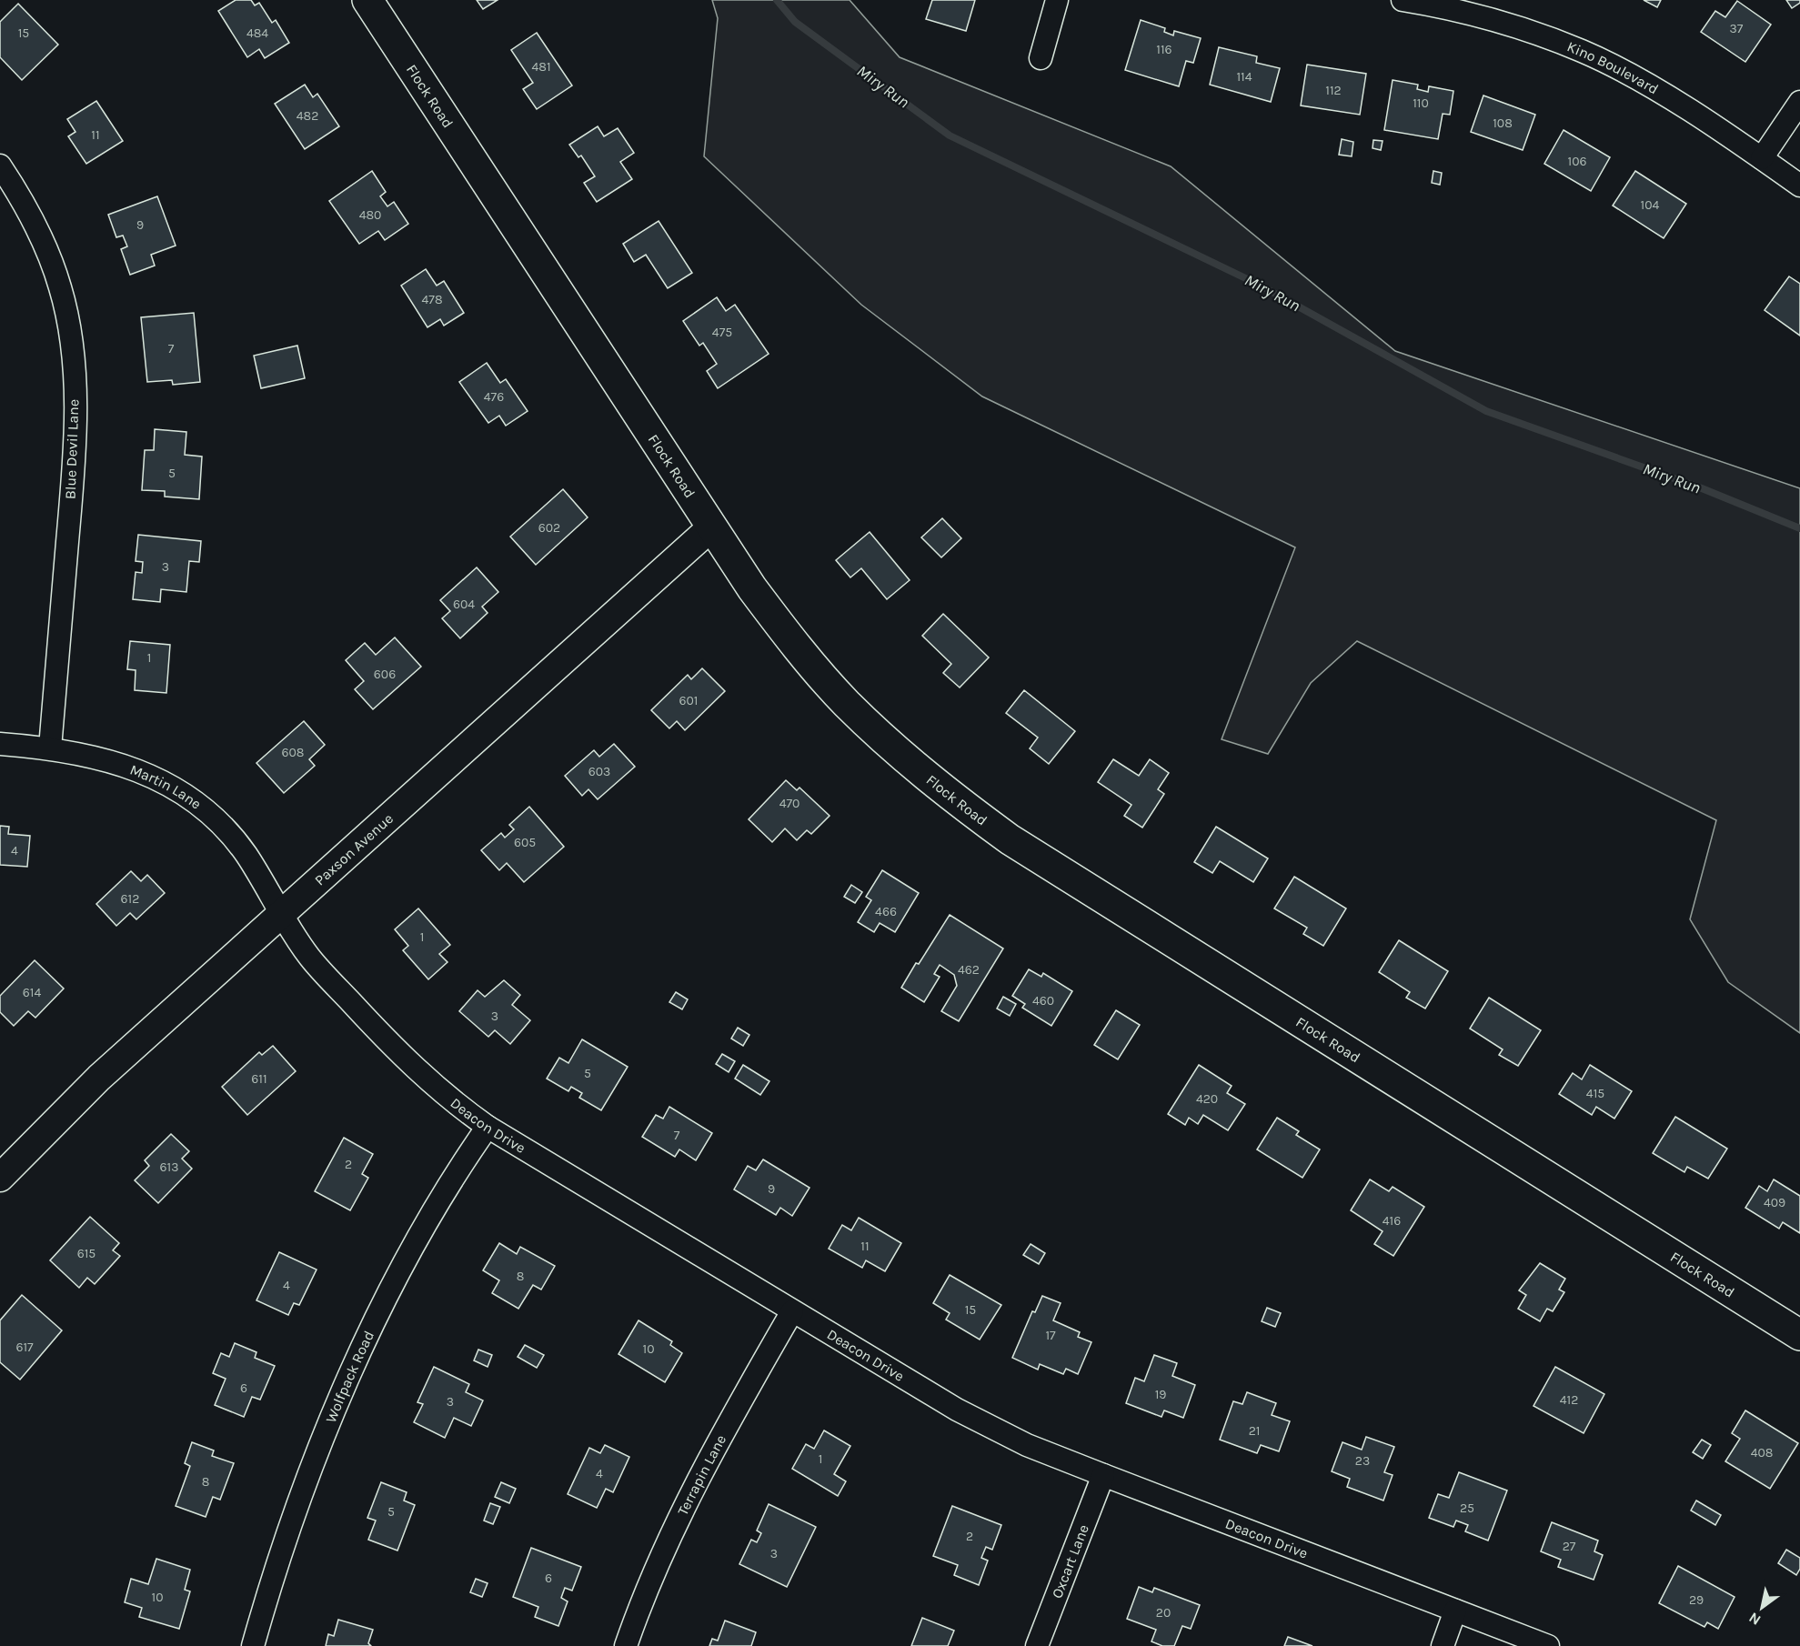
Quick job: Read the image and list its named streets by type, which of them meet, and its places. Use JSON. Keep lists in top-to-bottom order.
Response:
{
  "streets": {
    "main road": ["Flock Road"],
    "street": [
      "Kino Boulevard",
      "Blue Devil Lane",
      "Martin Lane",
      "Paxson Avenue",
      "Deacon Drive",
      "Wolfpack Road",
      "Terrapin Lane",
      "Oxcart Lane"
    ]
  },
  "crossings": [
    ["Flock Road", "Paxson Avenue"],
    ["Blue Devil Lane", "Martin Lane"],
    ["Martin Lane", "Paxson Avenue"],
    ["Martin Lane", "Deacon Drive"],
    ["Paxson Avenue", "Deacon Drive"],
    ["Deacon Drive", "Wolfpack Road"],
    ["Deacon Drive", "Terrapin Lane"],
    ["Deacon Drive", "Oxcart Lane"]
  ],
  "water": ["Miry Run"],
  "house_numbers": [
    "37",
    "15",
    "484",
    "116",
    "481",
    "114",
    "112",
    "110",
    "482",
    "108",
    "11",
    "106",
    "104",
    "480",
    "9",
    "478",
    "475",
    "7",
    "476",
    "5",
    "602",
    "3",
    "604",
    "1",
    "606",
    "601",
    "608",
    "603",
    "470",
    "605",
    "4",
    "612",
    "466",
    "1",
    "462",
    "614",
    "460",
    "3",
    "5",
    "611",
    "415",
    "420",
    "7",
    "2",
    "613",
    "9",
    "409",
    "416",
    "11",
    "615",
    "8",
    "4",
    "15",
    "17",
    "617",
    "10",
    "6",
    "19",
    "412",
    "3",
    "21",
    "408",
    "1",
    "23",
    "4",
    "8",
    "25",
    "5",
    "2",
    "27",
    "3",
    "6",
    "10",
    "29",
    "20"
  ],
  "north": "bottom left"
}
